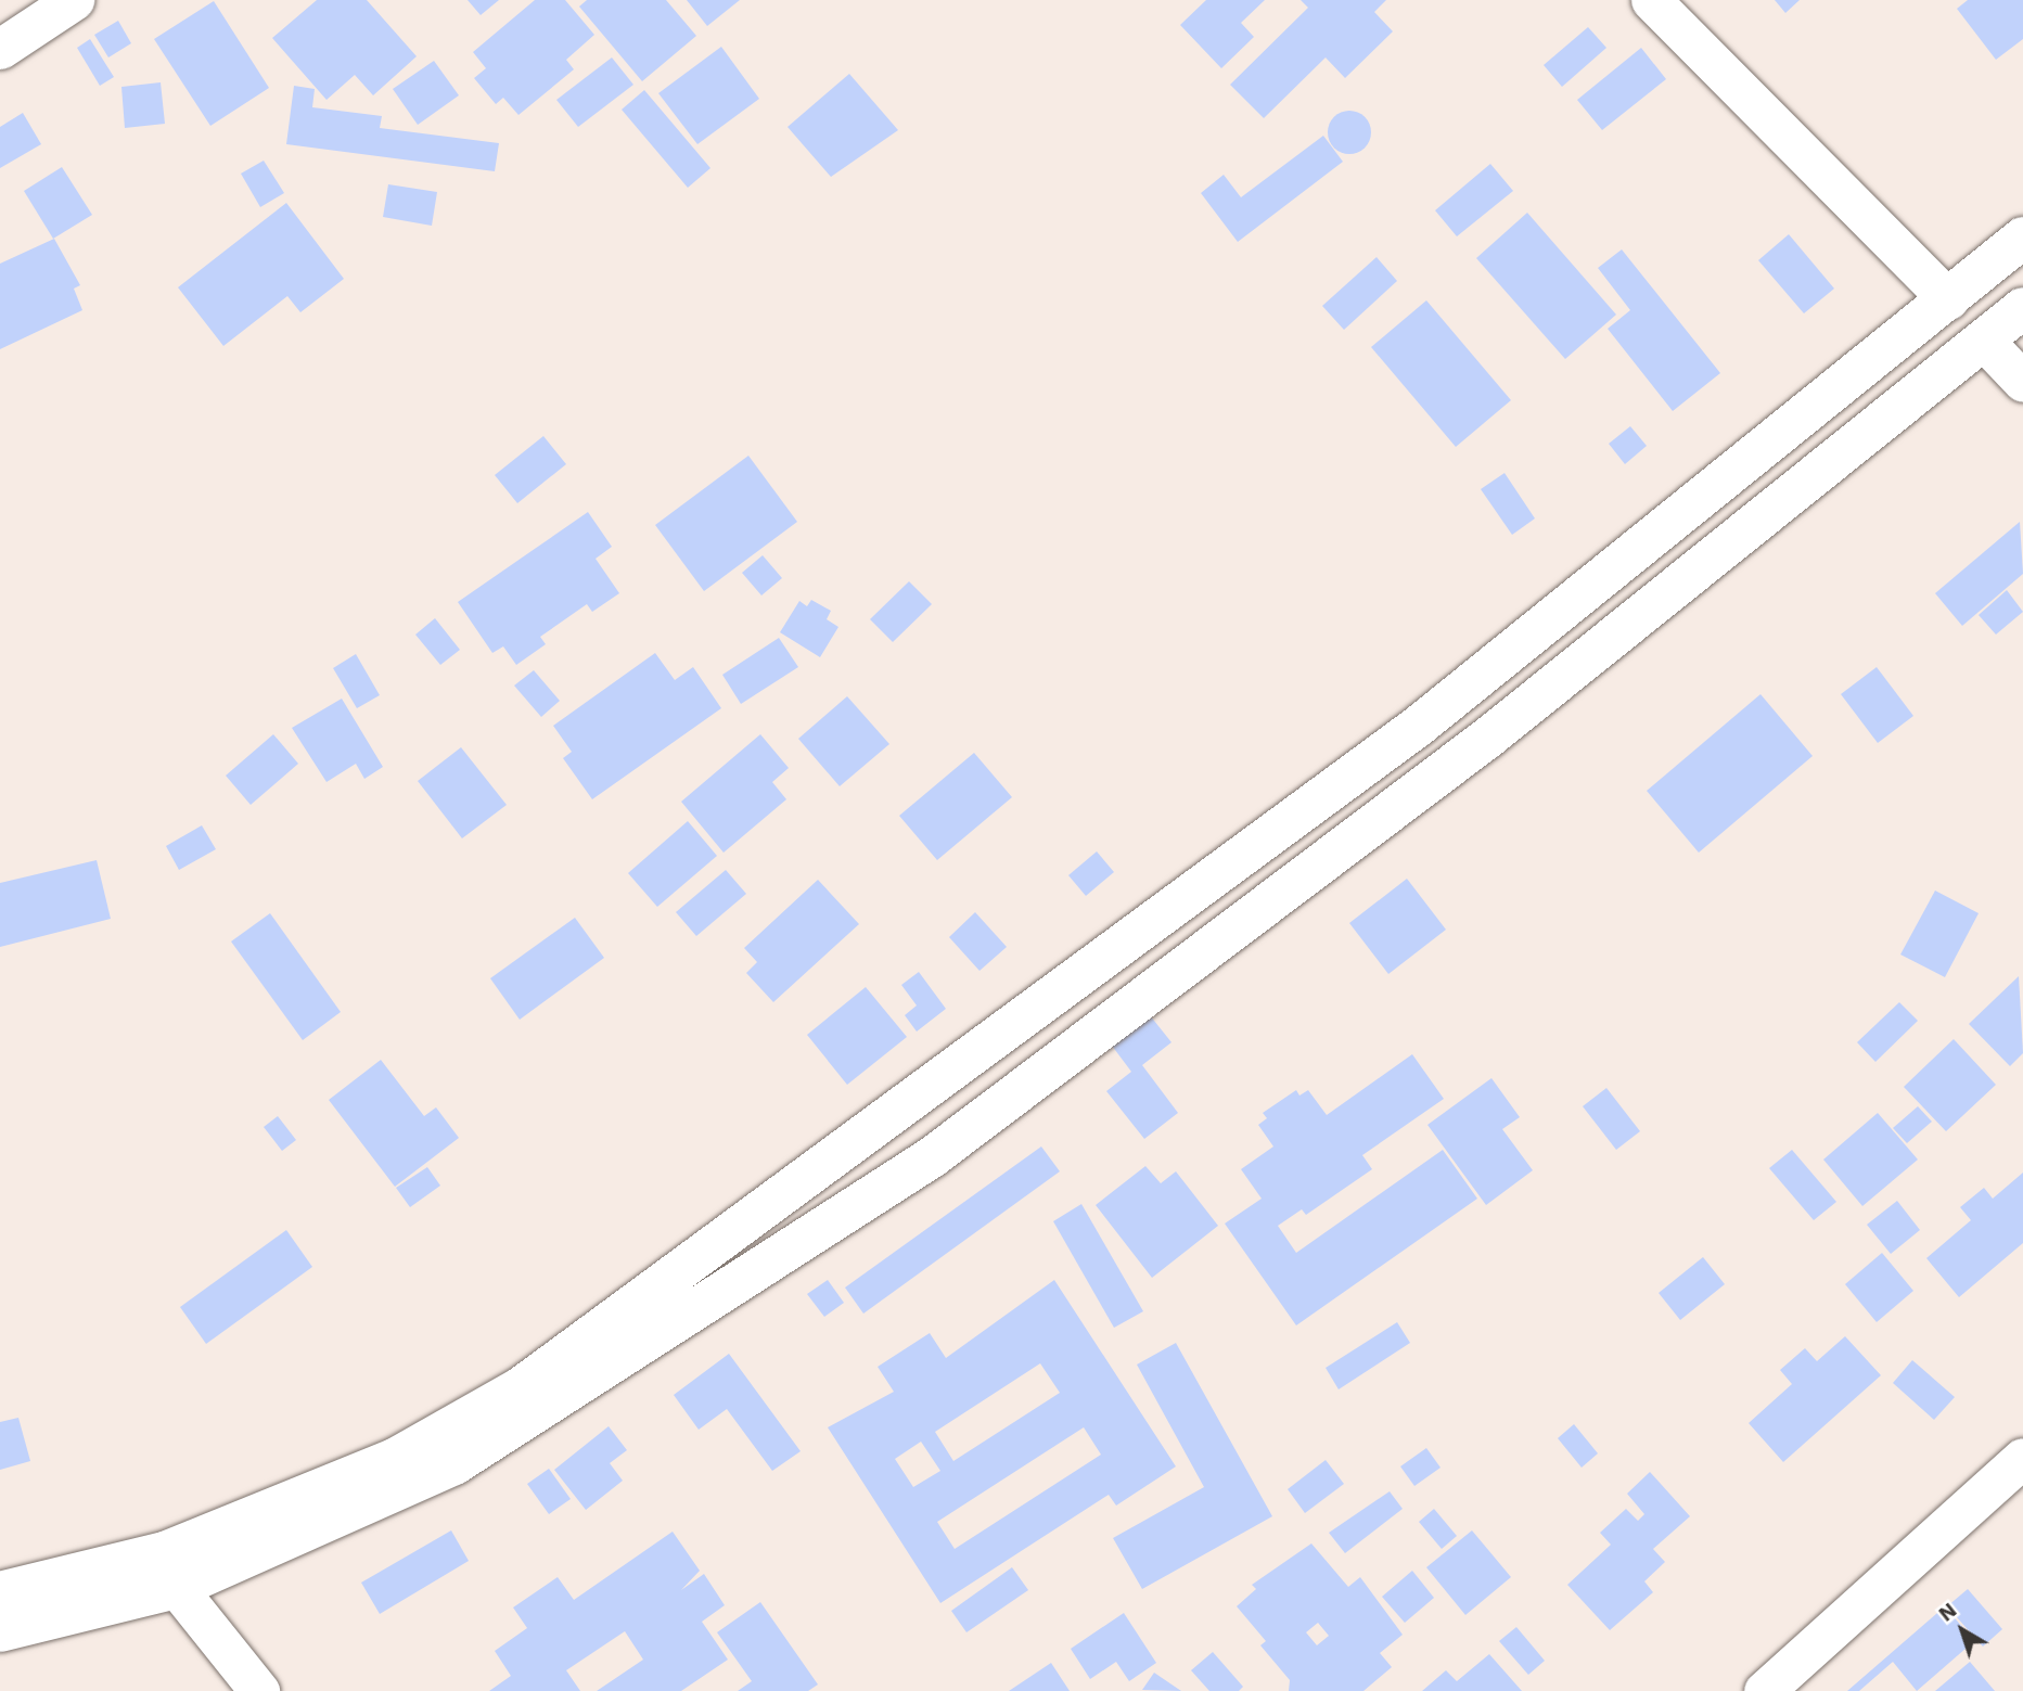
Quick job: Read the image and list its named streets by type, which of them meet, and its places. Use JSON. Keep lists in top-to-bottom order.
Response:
{
  "north": "top left"
}
